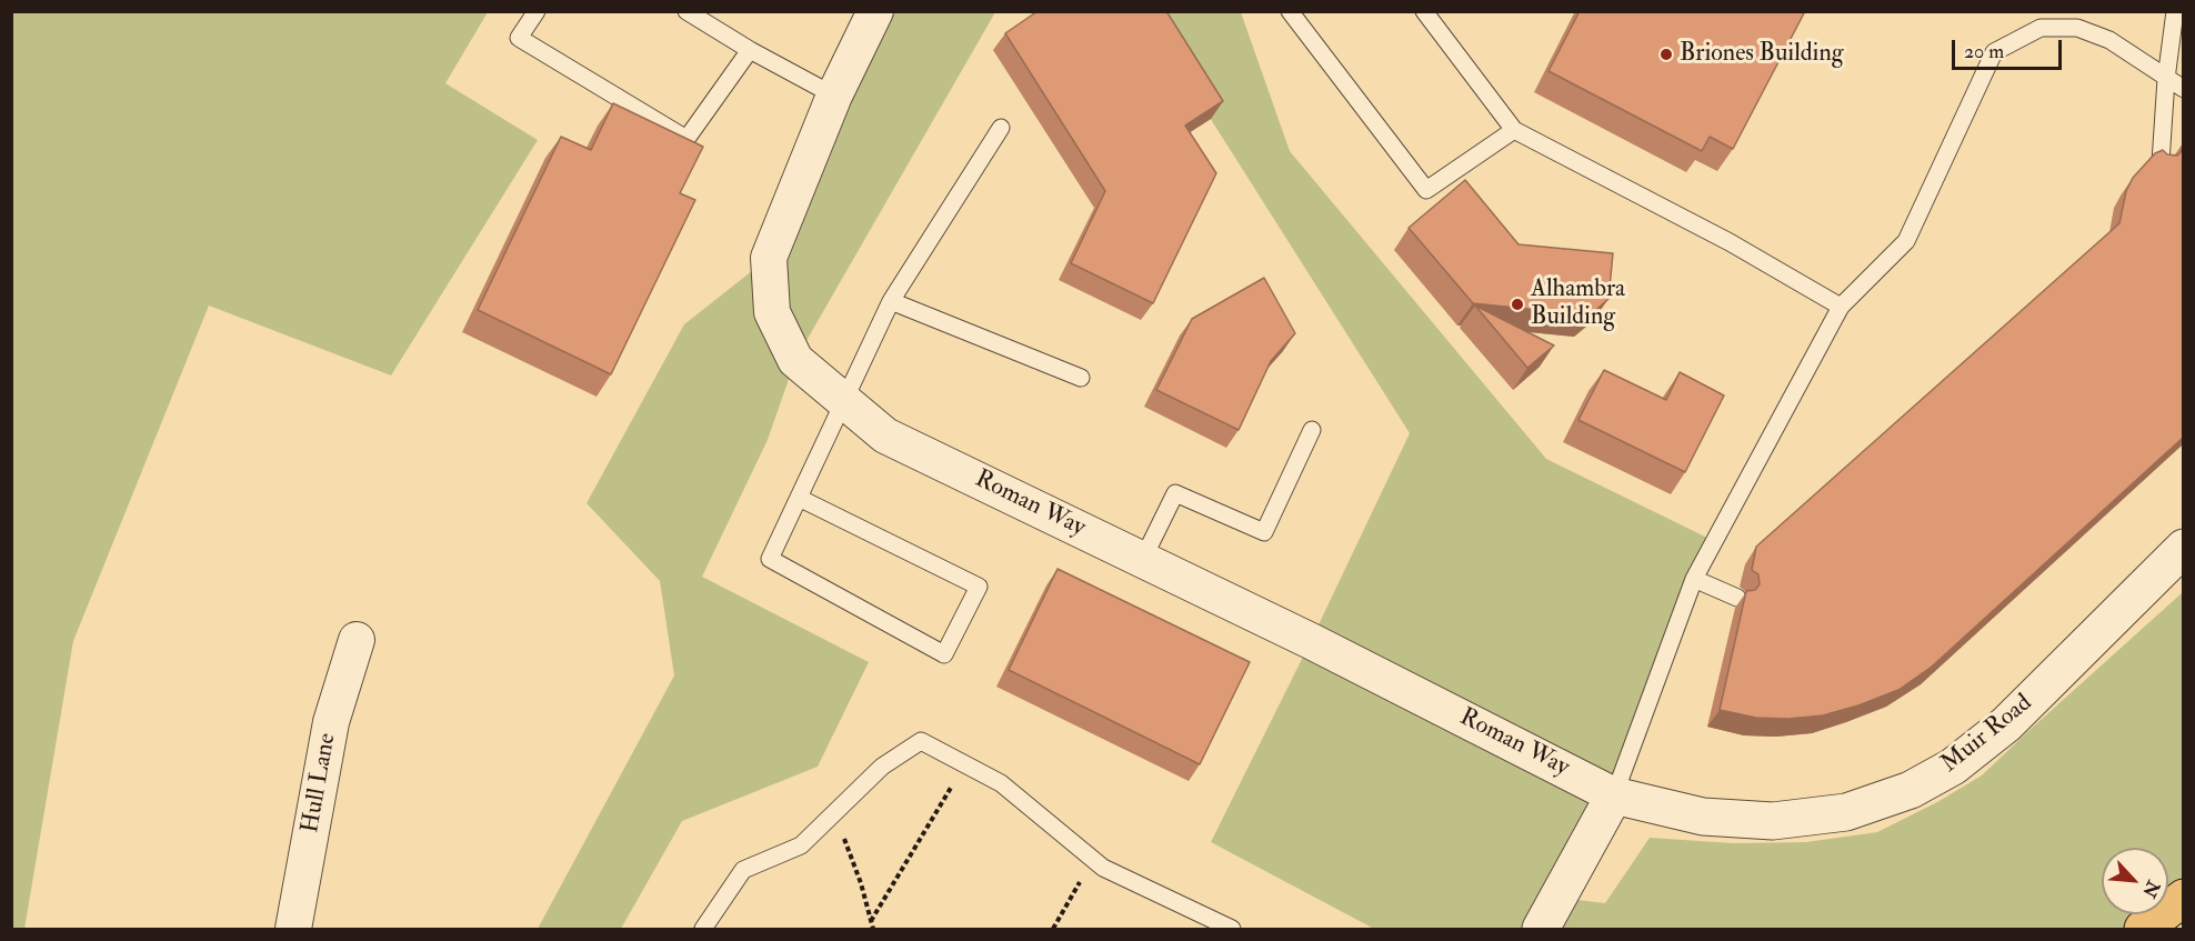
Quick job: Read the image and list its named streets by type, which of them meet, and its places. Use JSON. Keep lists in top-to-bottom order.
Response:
{
  "streets": {
    "street": ["Roman Way", "Muir Road", "Hull Lane"]
  },
  "crossings": [
    ["Roman Way", "Muir Road"]
  ],
  "places": ["Briones Building", "Alhambra Building"],
  "scale_bar": "20 m",
  "north": "bottom right"
}
